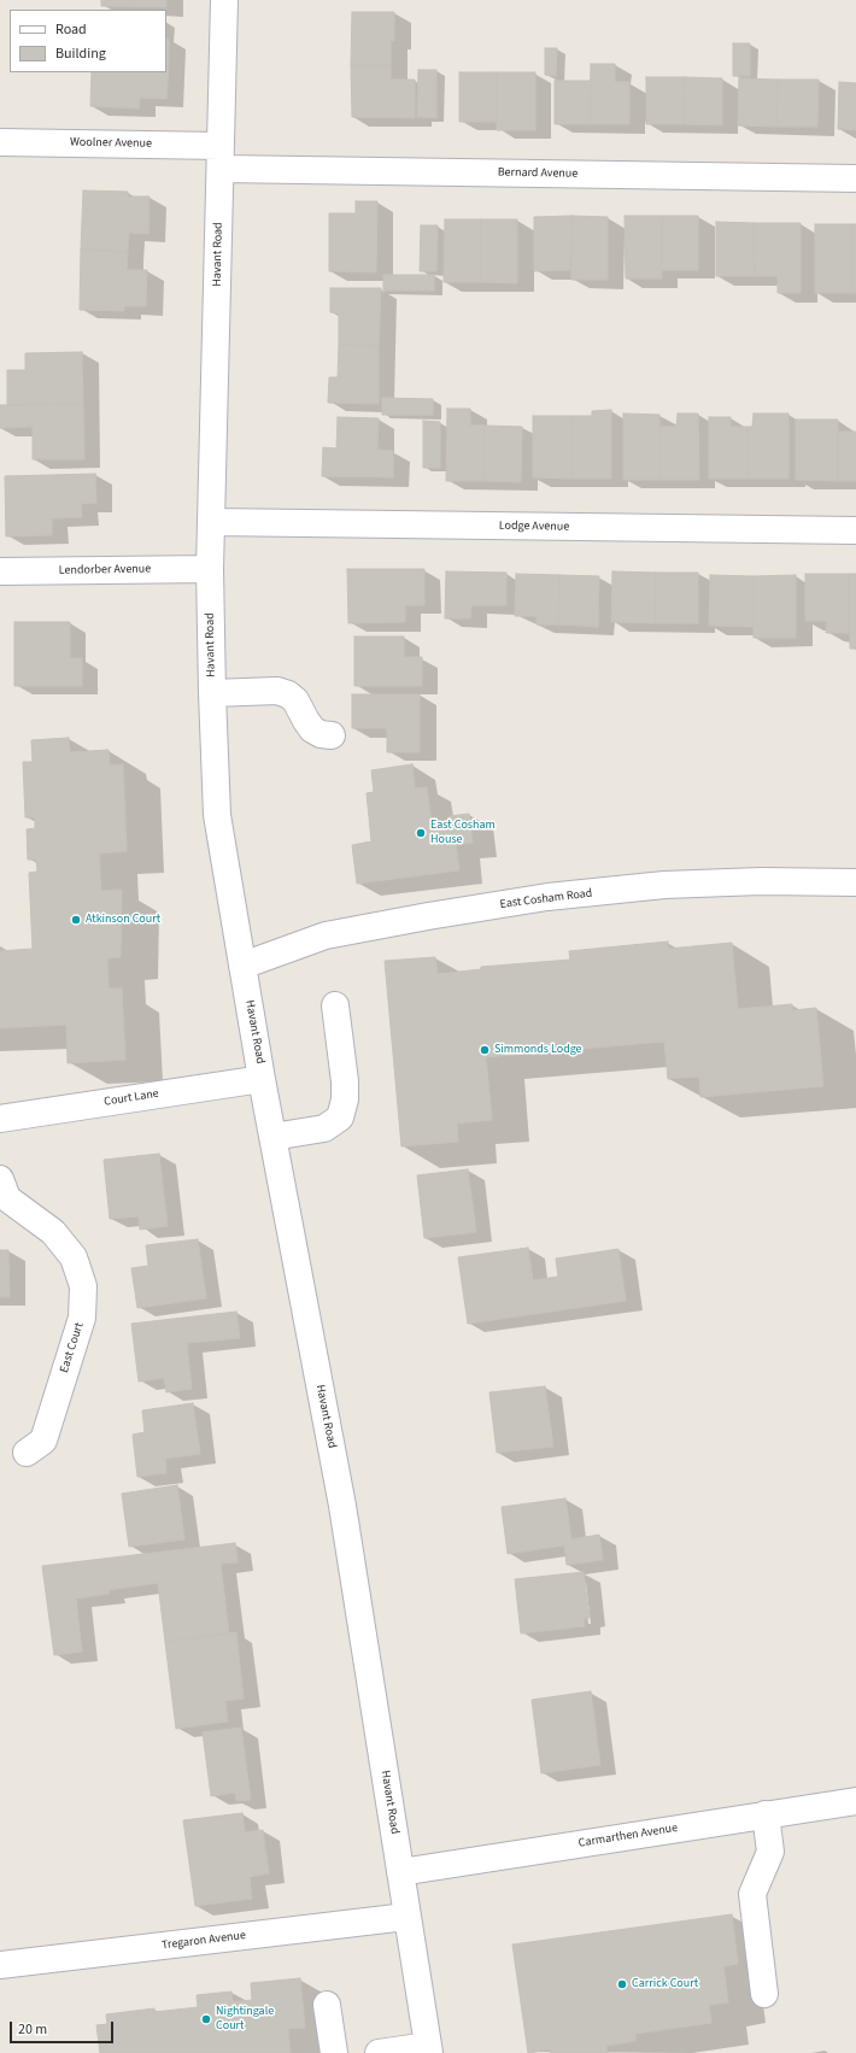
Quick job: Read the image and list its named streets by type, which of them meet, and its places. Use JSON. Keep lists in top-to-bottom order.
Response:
{
  "streets": {
    "street": [
      "Woolner Avenue",
      "Bernard Avenue",
      "Havant Road",
      "Lodge Avenue",
      "Lendorber Avenue",
      "East Cosham Road",
      "Court Lane",
      "East Court",
      "Carmarthen Avenue",
      "Tregaron Avenue"
    ]
  },
  "crossings": [
    ["Woolner Avenue", "Bernard Avenue"],
    ["Woolner Avenue", "Havant Road"],
    ["Bernard Avenue", "Havant Road"],
    ["Havant Road", "Lodge Avenue"],
    ["Havant Road", "Lendorber Avenue"],
    ["Havant Road", "East Cosham Road"],
    ["Havant Road", "Court Lane"],
    ["Havant Road", "Carmarthen Avenue"],
    ["Havant Road", "Tregaron Avenue"]
  ],
  "places": [
    "East Cosham House",
    "Atkinson Court",
    "Simmonds Lodge",
    "Carrick Court",
    "Nightingale Court"
  ],
  "legend": ["Road", "Building"],
  "scale_bar": "20 m"
}
